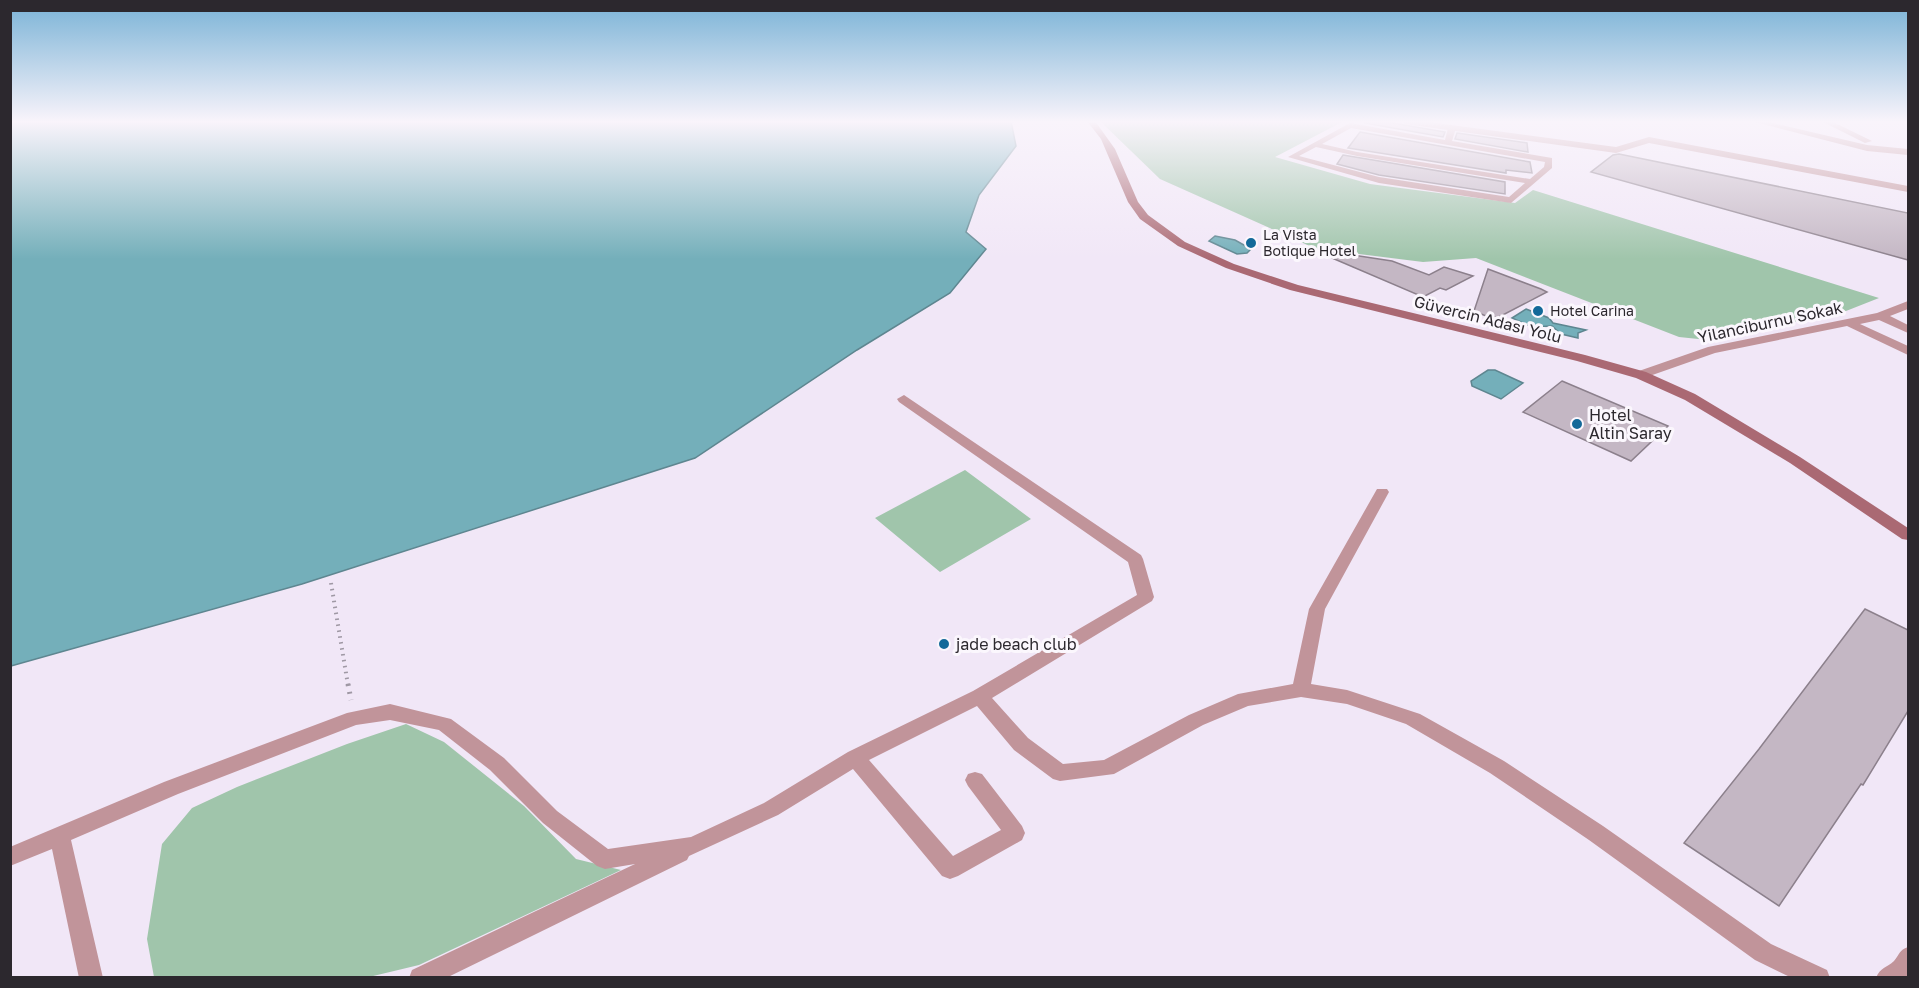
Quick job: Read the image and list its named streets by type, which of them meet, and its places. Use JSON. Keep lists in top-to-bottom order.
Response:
{
  "streets": {
    "main road": ["Güvercin Adası Yolu"],
    "street": ["Yilanciburnu Sokak"]
  },
  "crossings": [
    ["Güvercin Adası Yolu", "Yilanciburnu Sokak"]
  ],
  "places": [
    "La Vista Botique Hotel",
    "Hotel Carina",
    "Hotel Altin Saray",
    "jade beach club"
  ]
}
